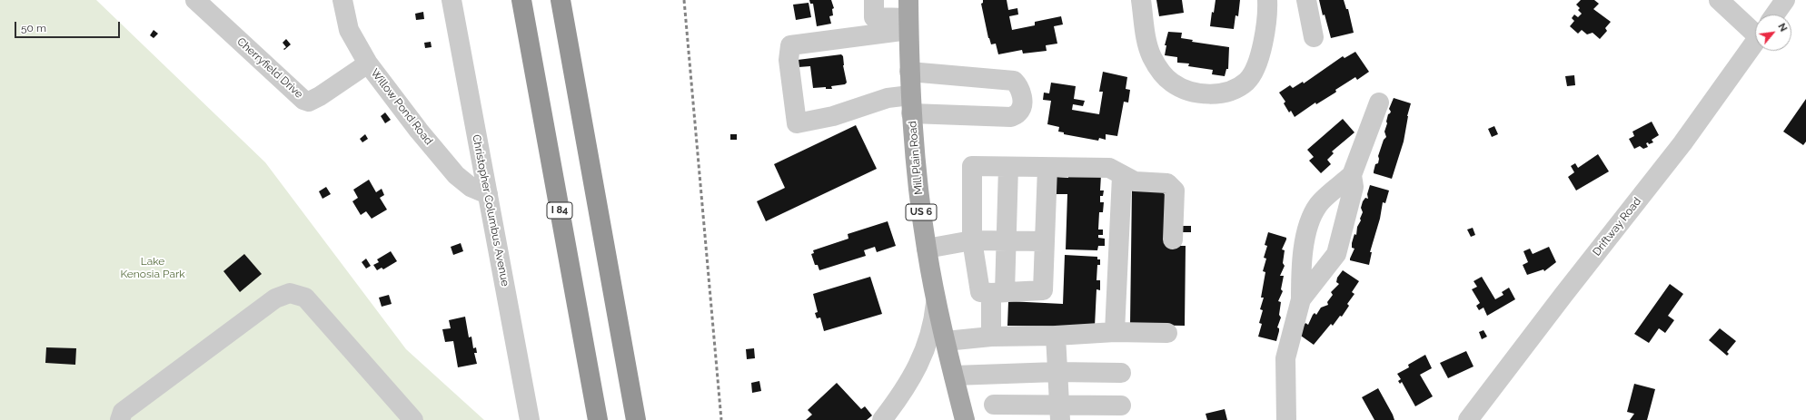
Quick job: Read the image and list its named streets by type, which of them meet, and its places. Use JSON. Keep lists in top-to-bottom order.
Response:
{
  "streets": {
    "highway": ["I 84"],
    "main road": ["Mill Plain Road", "US 6"],
    "street": [
      "Cherryfield Drive",
      "Willow Pond Road",
      "Christopher Columbus Avenue",
      "Driftway Road"
    ]
  },
  "crossings": [
    ["Cherryfield Drive", "Willow Pond Road"],
    ["Willow Pond Road", "Christopher Columbus Avenue"]
  ],
  "parks": ["Lake Kenosia Park"],
  "scale_bar": "50 m",
  "north": "top right"
}
